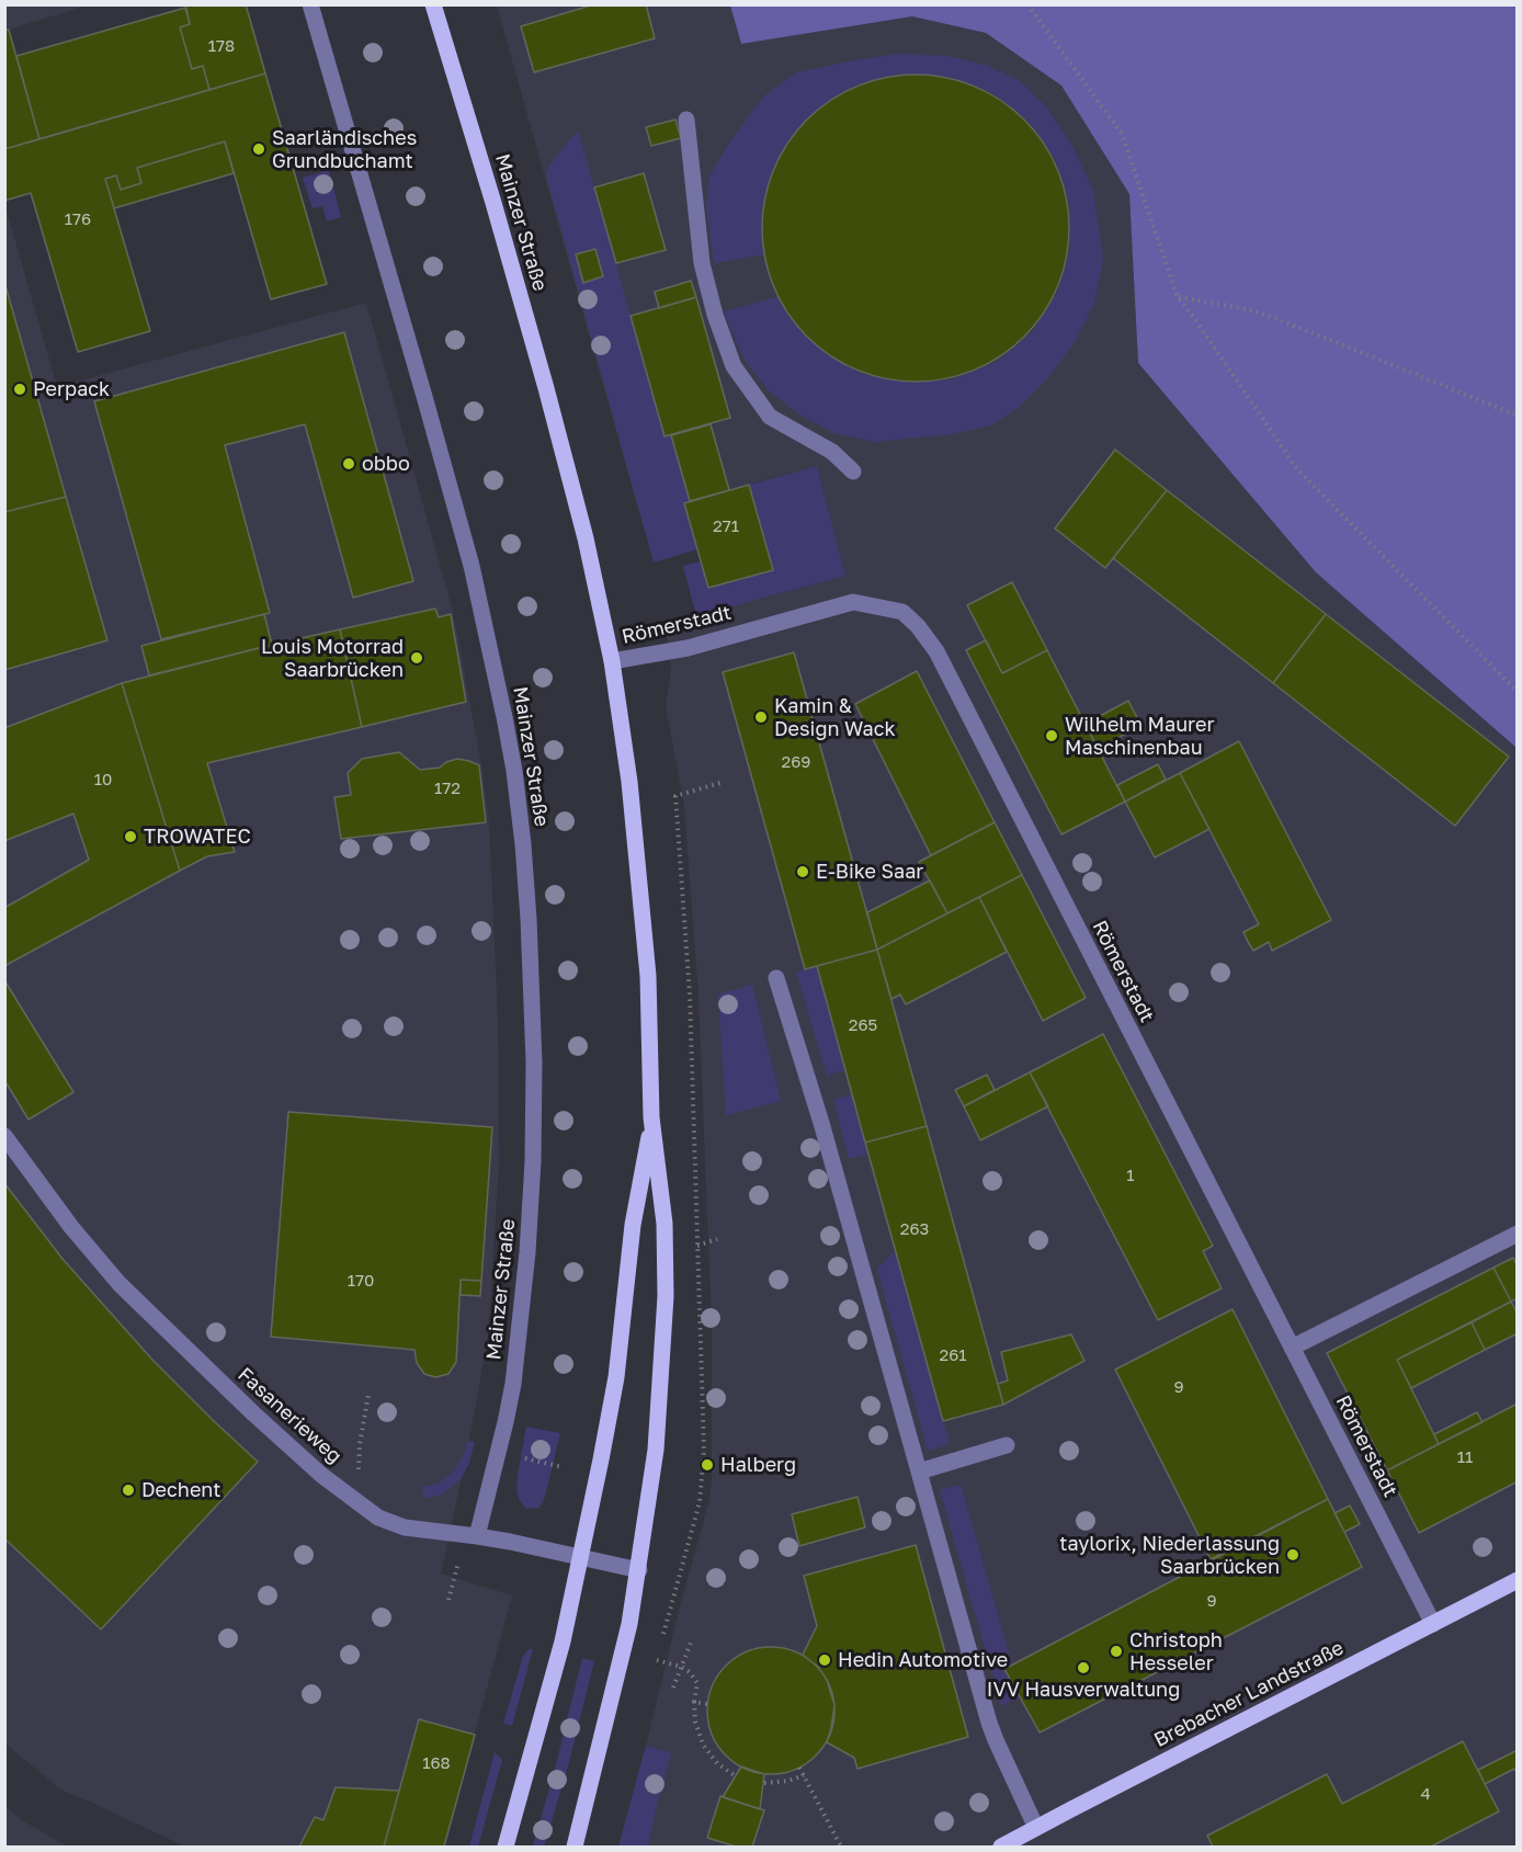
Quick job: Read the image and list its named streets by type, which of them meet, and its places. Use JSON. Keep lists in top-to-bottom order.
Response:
{
  "streets": {
    "main road": ["Mainzer Straße", "Brebacher Landstraße"],
    "street": ["Römerstadt", "Fasanerieweg"]
  },
  "crossings": [
    ["Mainzer Straße", "Römerstadt"],
    ["Mainzer Straße", "Fasanerieweg"],
    ["Römerstadt", "Brebacher Landstraße"]
  ],
  "places": [
    "Saarländisches Grundbuchamt",
    "Perpack",
    "obbo",
    "Louis Motorrad Saarbrücken",
    "Kamin & Design Wack",
    "Wilhelm Maurer Maschinenbau",
    "TROWATEC",
    "E-Bike Saar",
    "Halberg",
    "Dechent",
    "taylorix, Niederlassung Saarbrücken",
    "Christoph Hesseler",
    "Hedin Automotive",
    "IVV Hausverwaltung"
  ],
  "house_numbers": [
    "178",
    "176",
    "271",
    "269",
    "10",
    "172",
    "265",
    "1",
    "263",
    "170",
    "261",
    "9",
    "11",
    "9",
    "168",
    "4"
  ]
}
